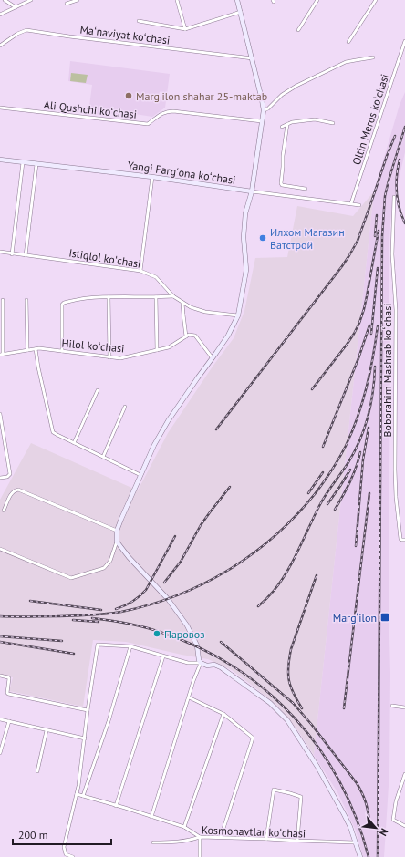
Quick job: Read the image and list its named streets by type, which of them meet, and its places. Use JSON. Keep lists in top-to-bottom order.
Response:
{
  "streets": {
    "street": [
      "Maʻnaviyat koʻchasi",
      "Ali Qushchi koʻchasi",
      "Oltin Meros koʻchasi",
      "Yangi Fargʻona koʻchasi",
      "Istiqlol koʻchasi",
      "Hilol koʻchasi",
      "Boborahim Mashrab koʻchasi",
      "Kosmonavtlar koʻchasi"
    ]
  },
  "crossings": [
    ["Oltin Meros koʻchasi", "Yangi Fargʻona koʻchasi"]
  ],
  "places": {
    "other": ["Marg'ilon shahar 25-maktab", "Илхом Магазин Ватстрой", "Паровоз"],
    "transit": ["Margʻilon"]
  },
  "scale_bar": "200 m",
  "north": "bottom right"
}
